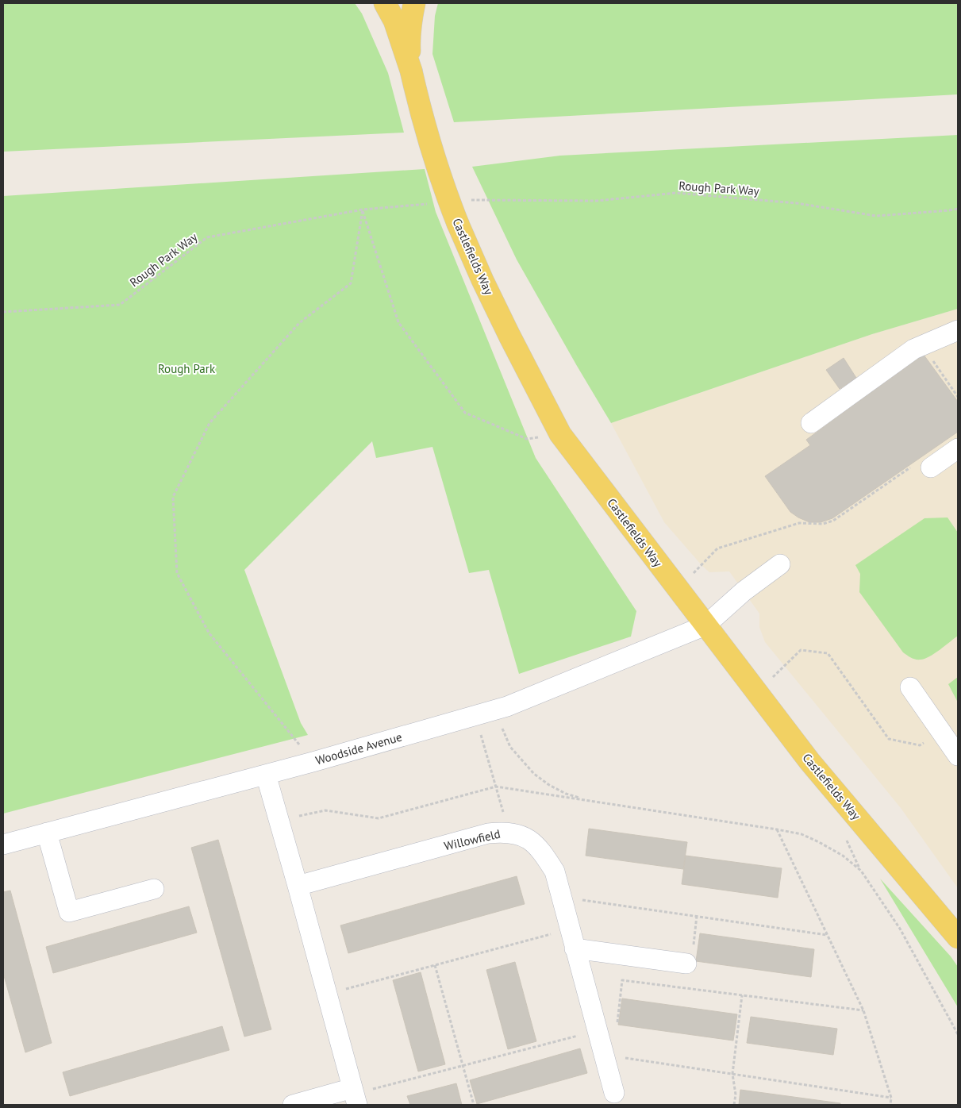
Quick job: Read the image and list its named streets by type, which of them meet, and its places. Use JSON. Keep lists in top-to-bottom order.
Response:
{
  "streets": {
    "main road": ["Castlefields Way"],
    "street": ["Woodside Avenue", "Willowfield"],
    "path": ["Rough Park Way"]
  },
  "crossings": [
    ["Castlefields Way", "Woodside Avenue"]
  ],
  "parks": ["Rough Park"]
}
